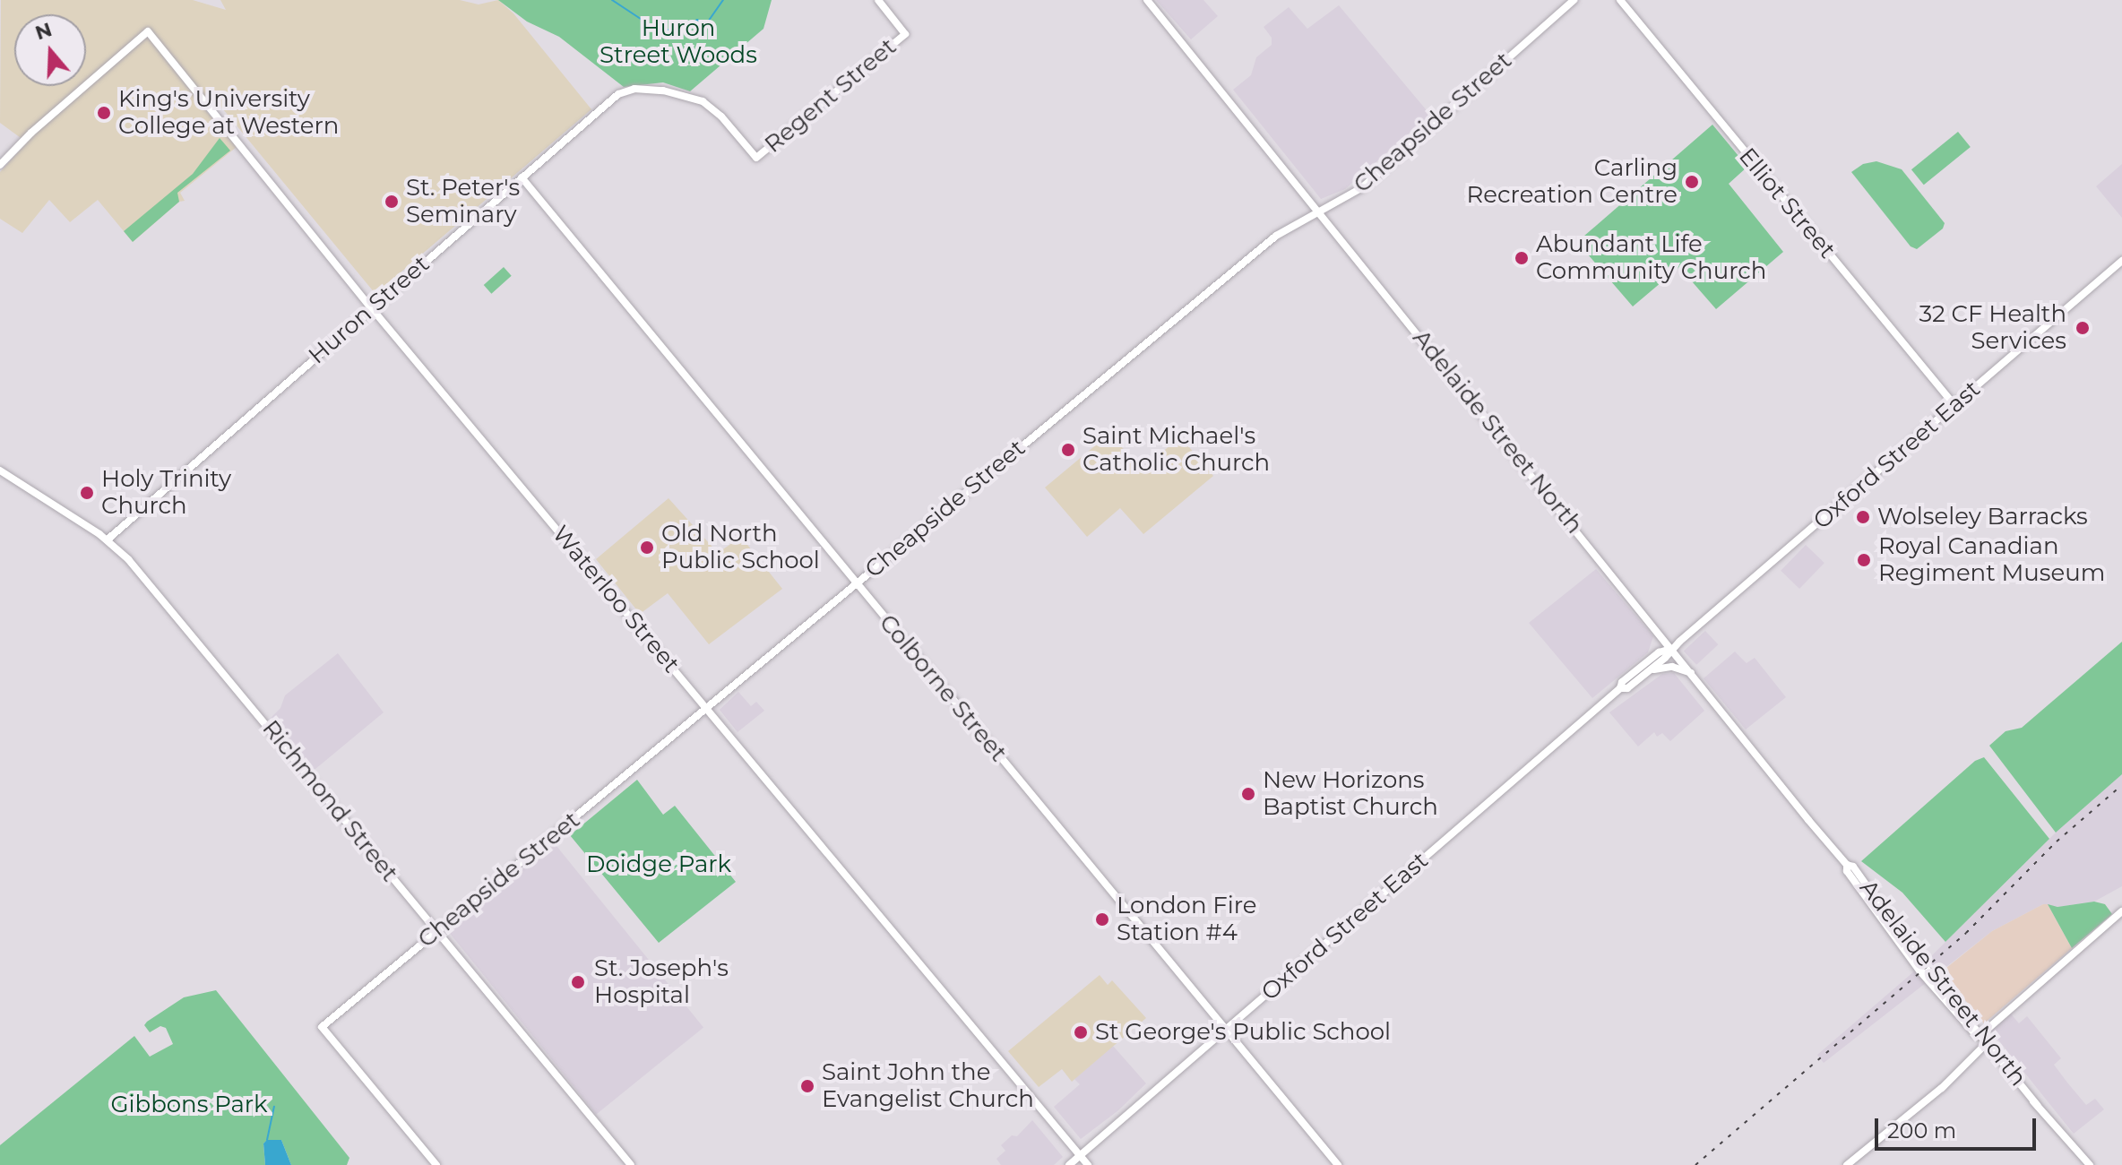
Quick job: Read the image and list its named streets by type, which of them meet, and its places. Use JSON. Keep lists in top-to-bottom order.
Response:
{
  "streets": {
    "street": [
      "Regent Street",
      "Cheapside Street",
      "Elliot Street",
      "Huron Street",
      "Adelaide Street North",
      "Oxford Street East",
      "Waterloo Street",
      "Colborne Street",
      "Richmond Street"
    ]
  },
  "crossings": [
    ["Regent Street", "Huron Street"],
    ["Cheapside Street", "Adelaide Street North"],
    ["Cheapside Street", "Waterloo Street"],
    ["Cheapside Street", "Colborne Street"],
    ["Cheapside Street", "Richmond Street"],
    ["Elliot Street", "Oxford Street East"],
    ["Huron Street", "Waterloo Street"],
    ["Huron Street", "Colborne Street"],
    ["Huron Street", "Richmond Street"],
    ["Adelaide Street North", "Oxford Street East"],
    ["Oxford Street East", "Waterloo Street"],
    ["Oxford Street East", "Colborne Street"]
  ],
  "parks": ["Huron Street Woods", "Doidge Park", "Gibbons Park"],
  "places": [
    "King's University College at Western",
    "Carling Recreation Centre",
    "St. Peter's Seminary",
    "Abundant Life Community Church",
    "32 CF Health Services",
    "Saint Michael's Catholic Church",
    "Holy Trinity Church",
    "Wolseley Barracks",
    "Old North Public School",
    "Royal Canadian Regiment Museum",
    "New Horizons Baptist Church",
    "London Fire Station #4",
    "St. Joseph's Hospital",
    "St George's Public School",
    "Saint John the Evangelist Church"
  ],
  "scale_bar": "200 m",
  "north": "top"
}
